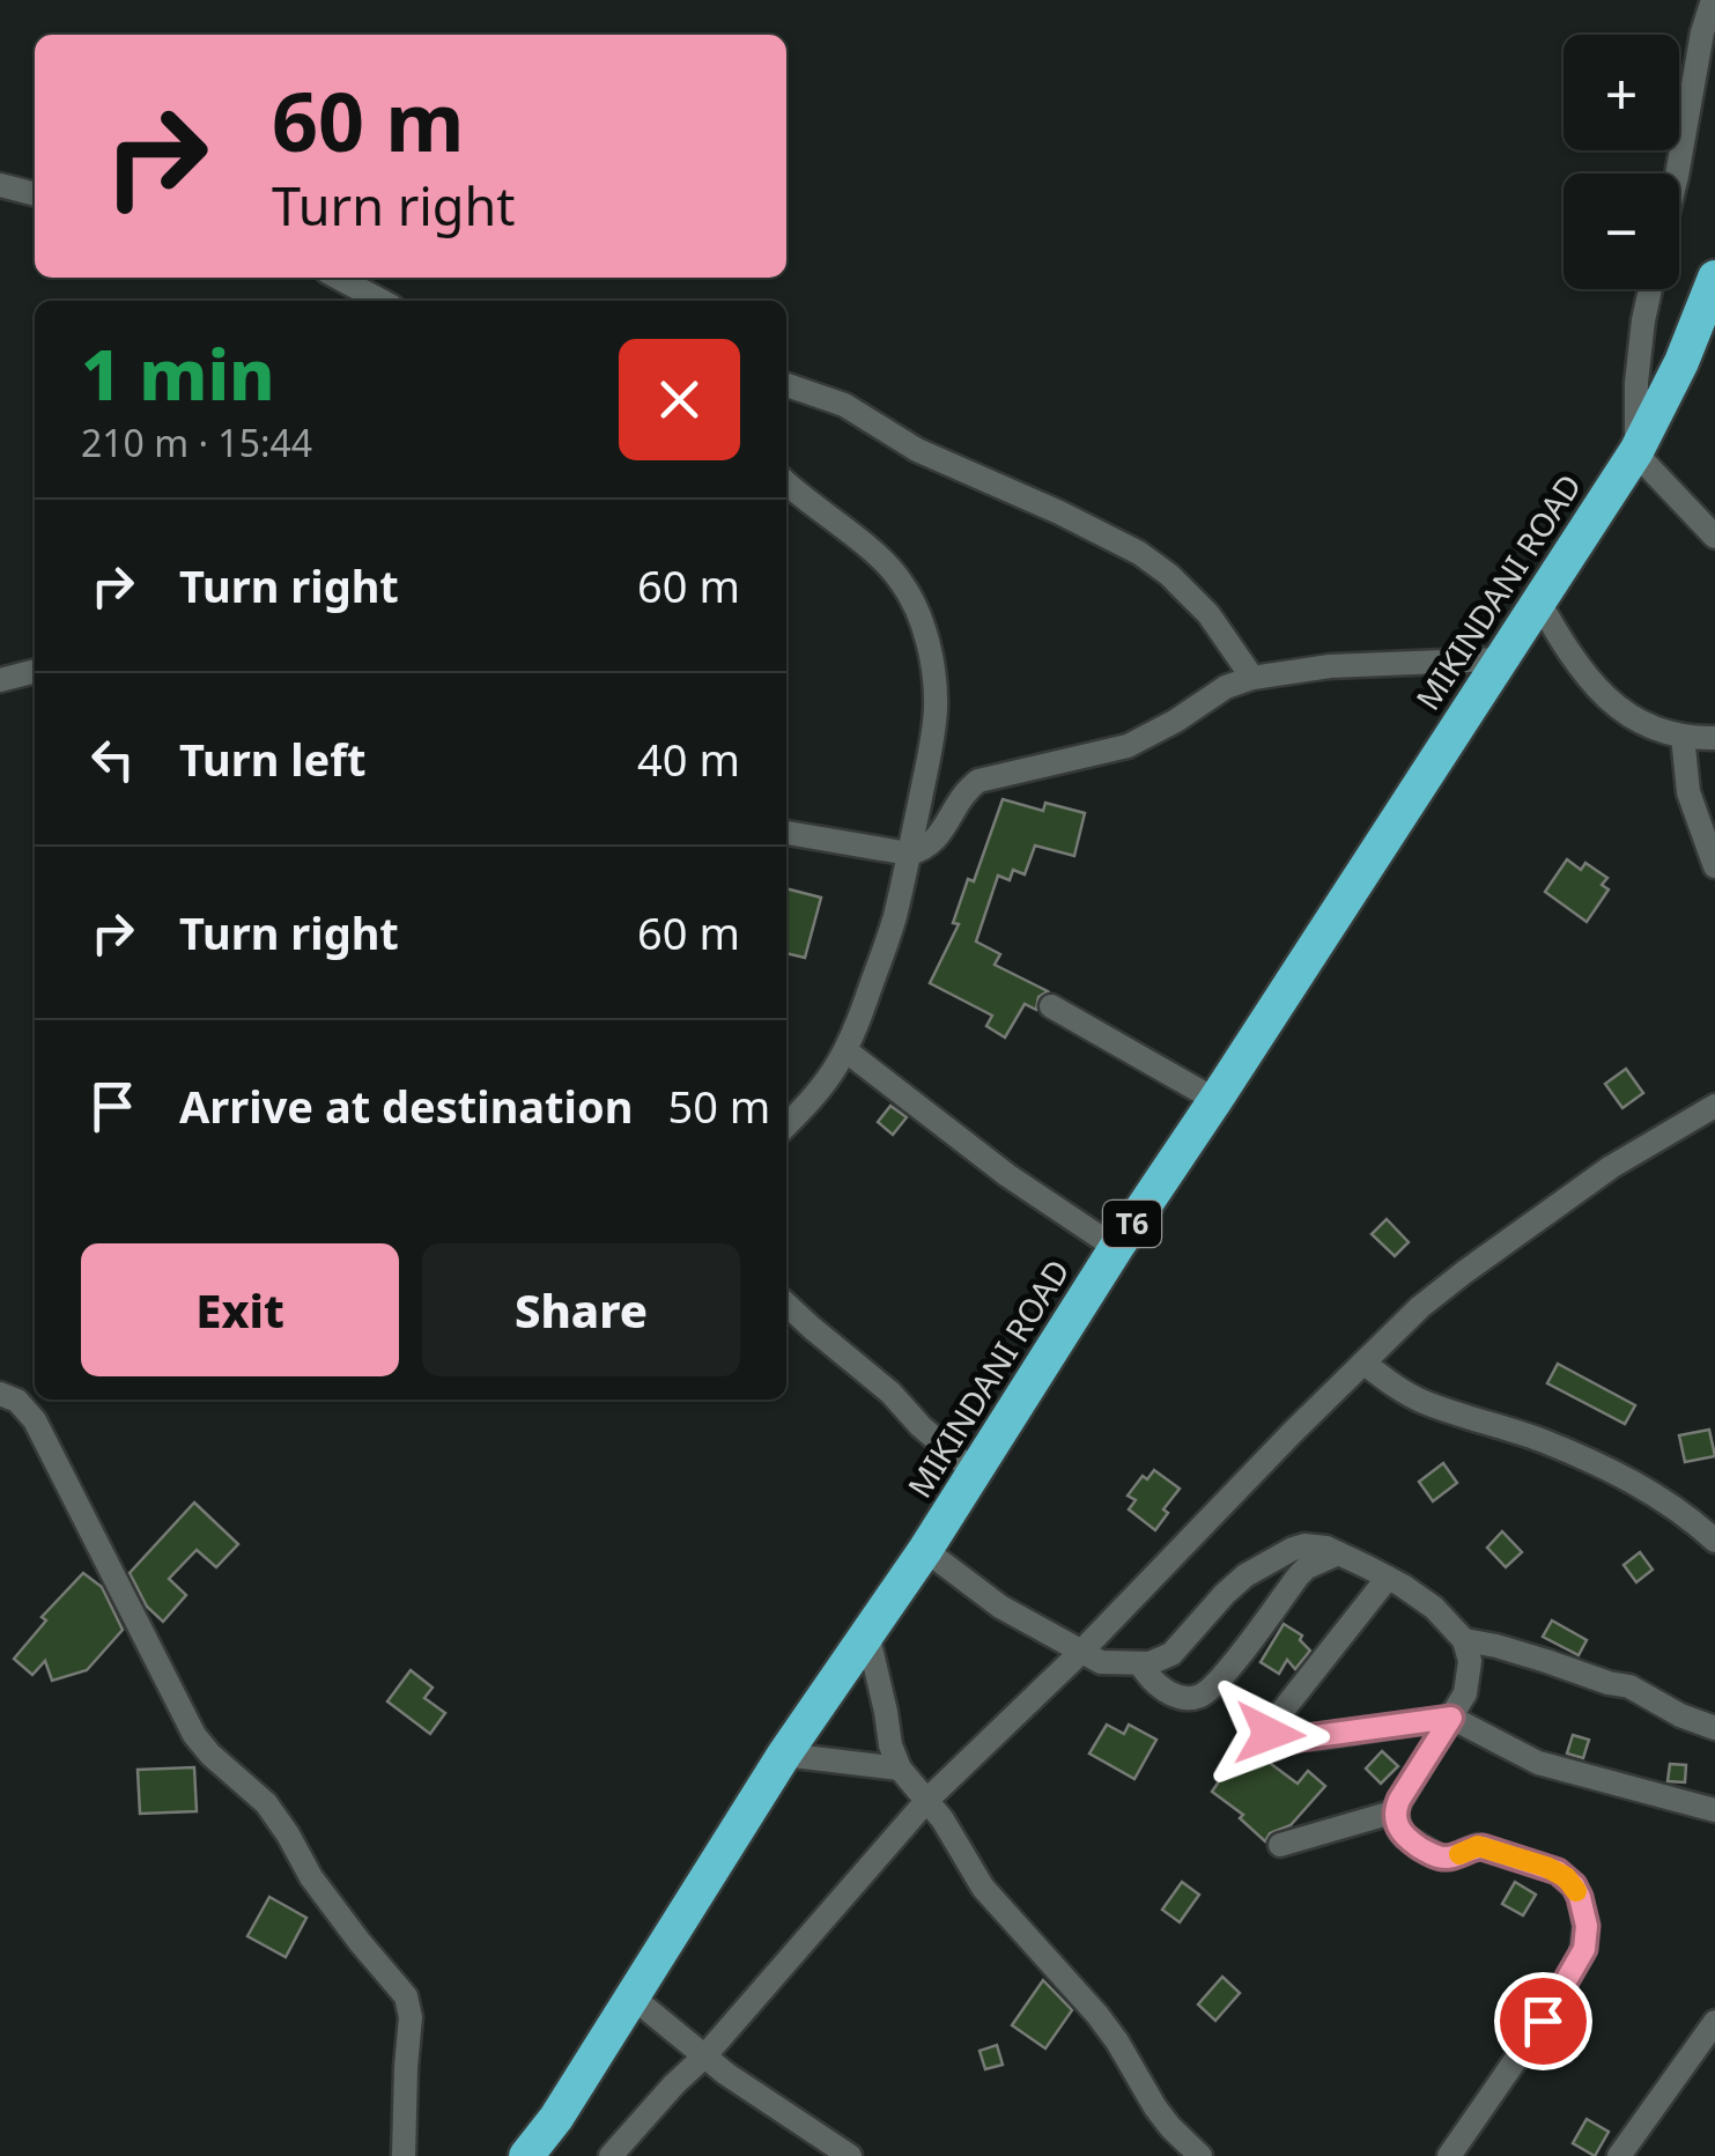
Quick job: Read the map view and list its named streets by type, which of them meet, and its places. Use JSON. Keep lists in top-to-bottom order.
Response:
{
  "streets": {
    "highway": ["MIKINDANI ROAD", "T6"]
  },
  "page": {
    "map_buttons": ["+", "−"],
    "turn": ["60 m", "Turn right"],
    "heading": ["1 min", "210 m · 15:44"],
    "list": [
      {
        "name": "Turn right",
        "value": "60 m"
      },
      {
        "name": "Turn left",
        "value": "40 m"
      },
      {
        "name": "Turn right",
        "value": "60 m"
      },
      {
        "name": "Arrive at destination",
        "value": "50 m"
      }
    ],
    "buttons": ["Exit", "Share"]
  }
}
